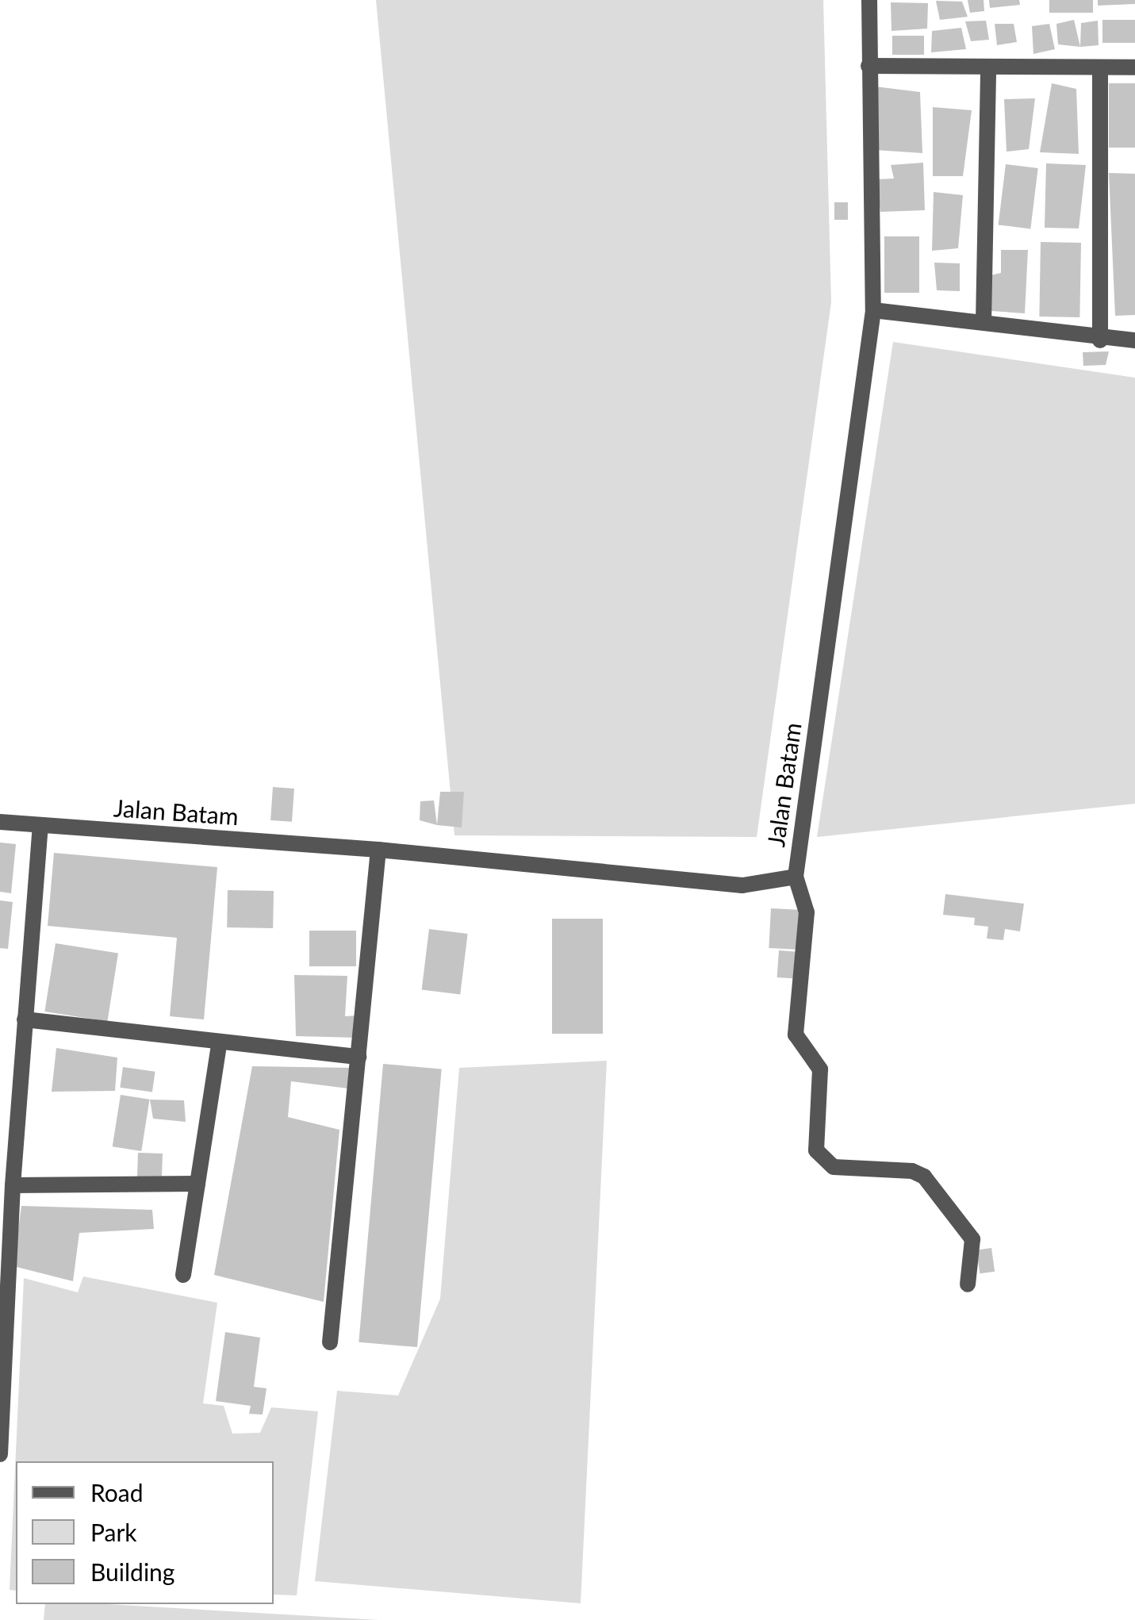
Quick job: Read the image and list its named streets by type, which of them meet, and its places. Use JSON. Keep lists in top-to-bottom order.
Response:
{
  "streets": {
    "street": ["Jalan Batam"]
  },
  "legend": ["Road", "Park", "Building"]
}
